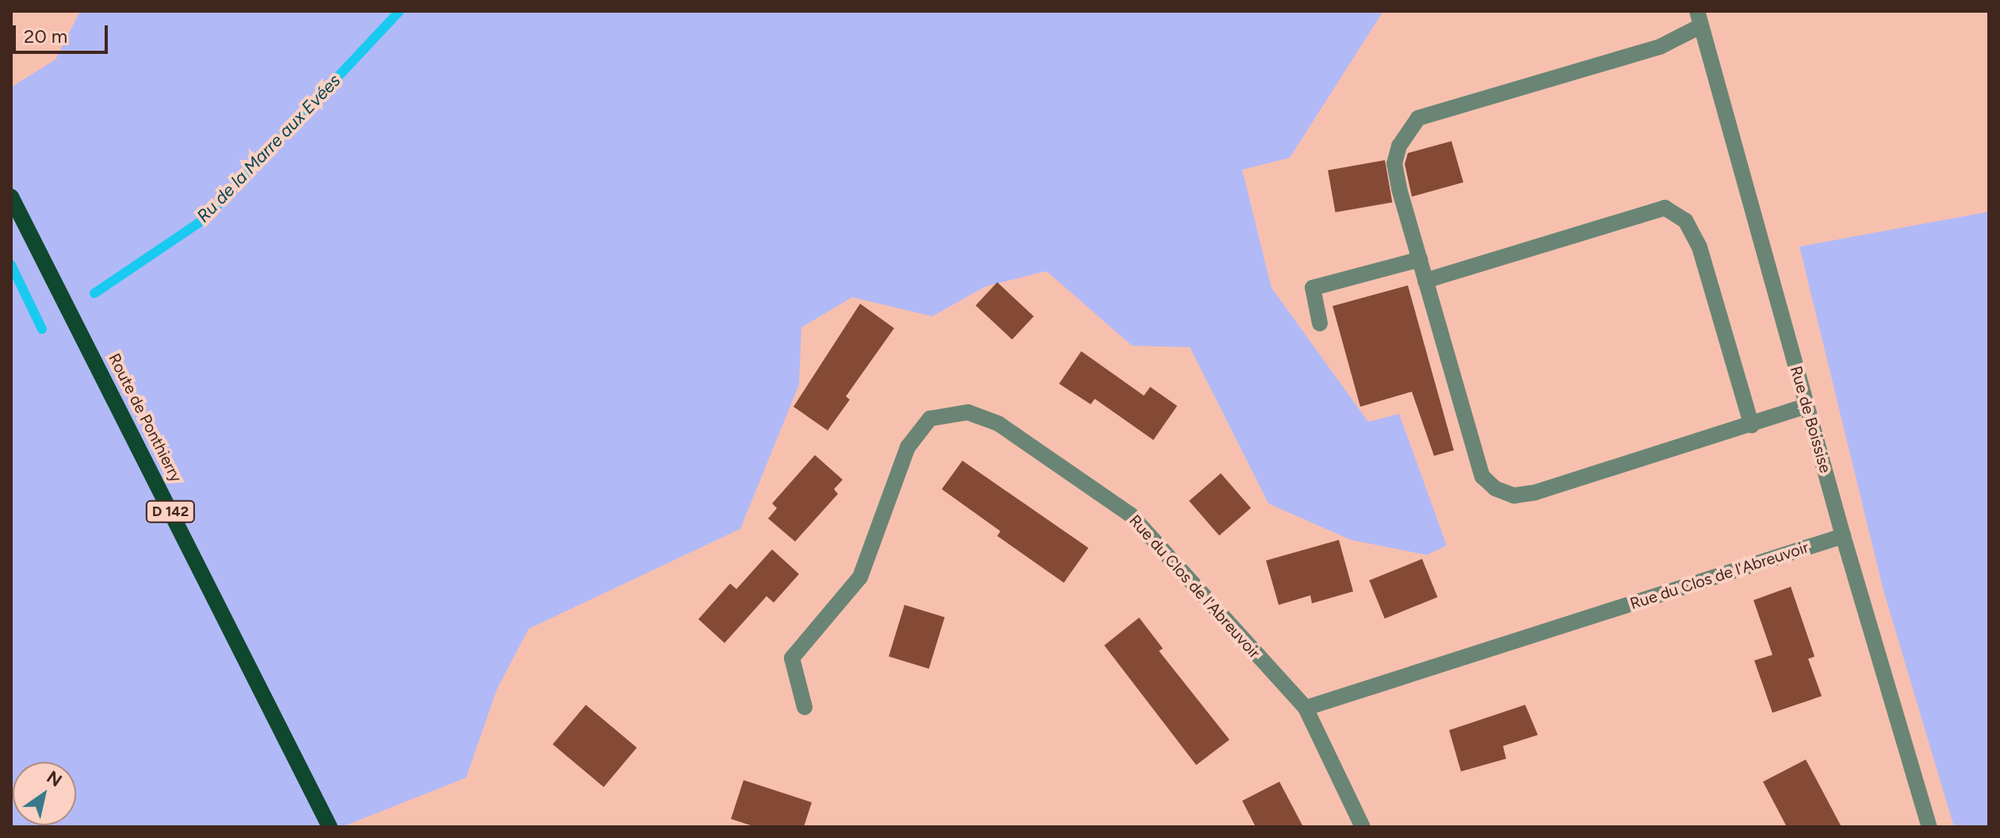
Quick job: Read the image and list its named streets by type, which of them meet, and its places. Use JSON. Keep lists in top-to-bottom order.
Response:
{
  "streets": {
    "main road": ["Route de Ponthierry", "D 142"],
    "street": ["Rue de Boissise", "Rue du Clos de l'Abreuvoir"]
  },
  "crossings": [
    ["Rue de Boissise", "Rue du Clos de l'Abreuvoir"]
  ],
  "water": ["Ru de la Marre aux Evées"],
  "scale_bar": "20 m",
  "north": "top right"
}
